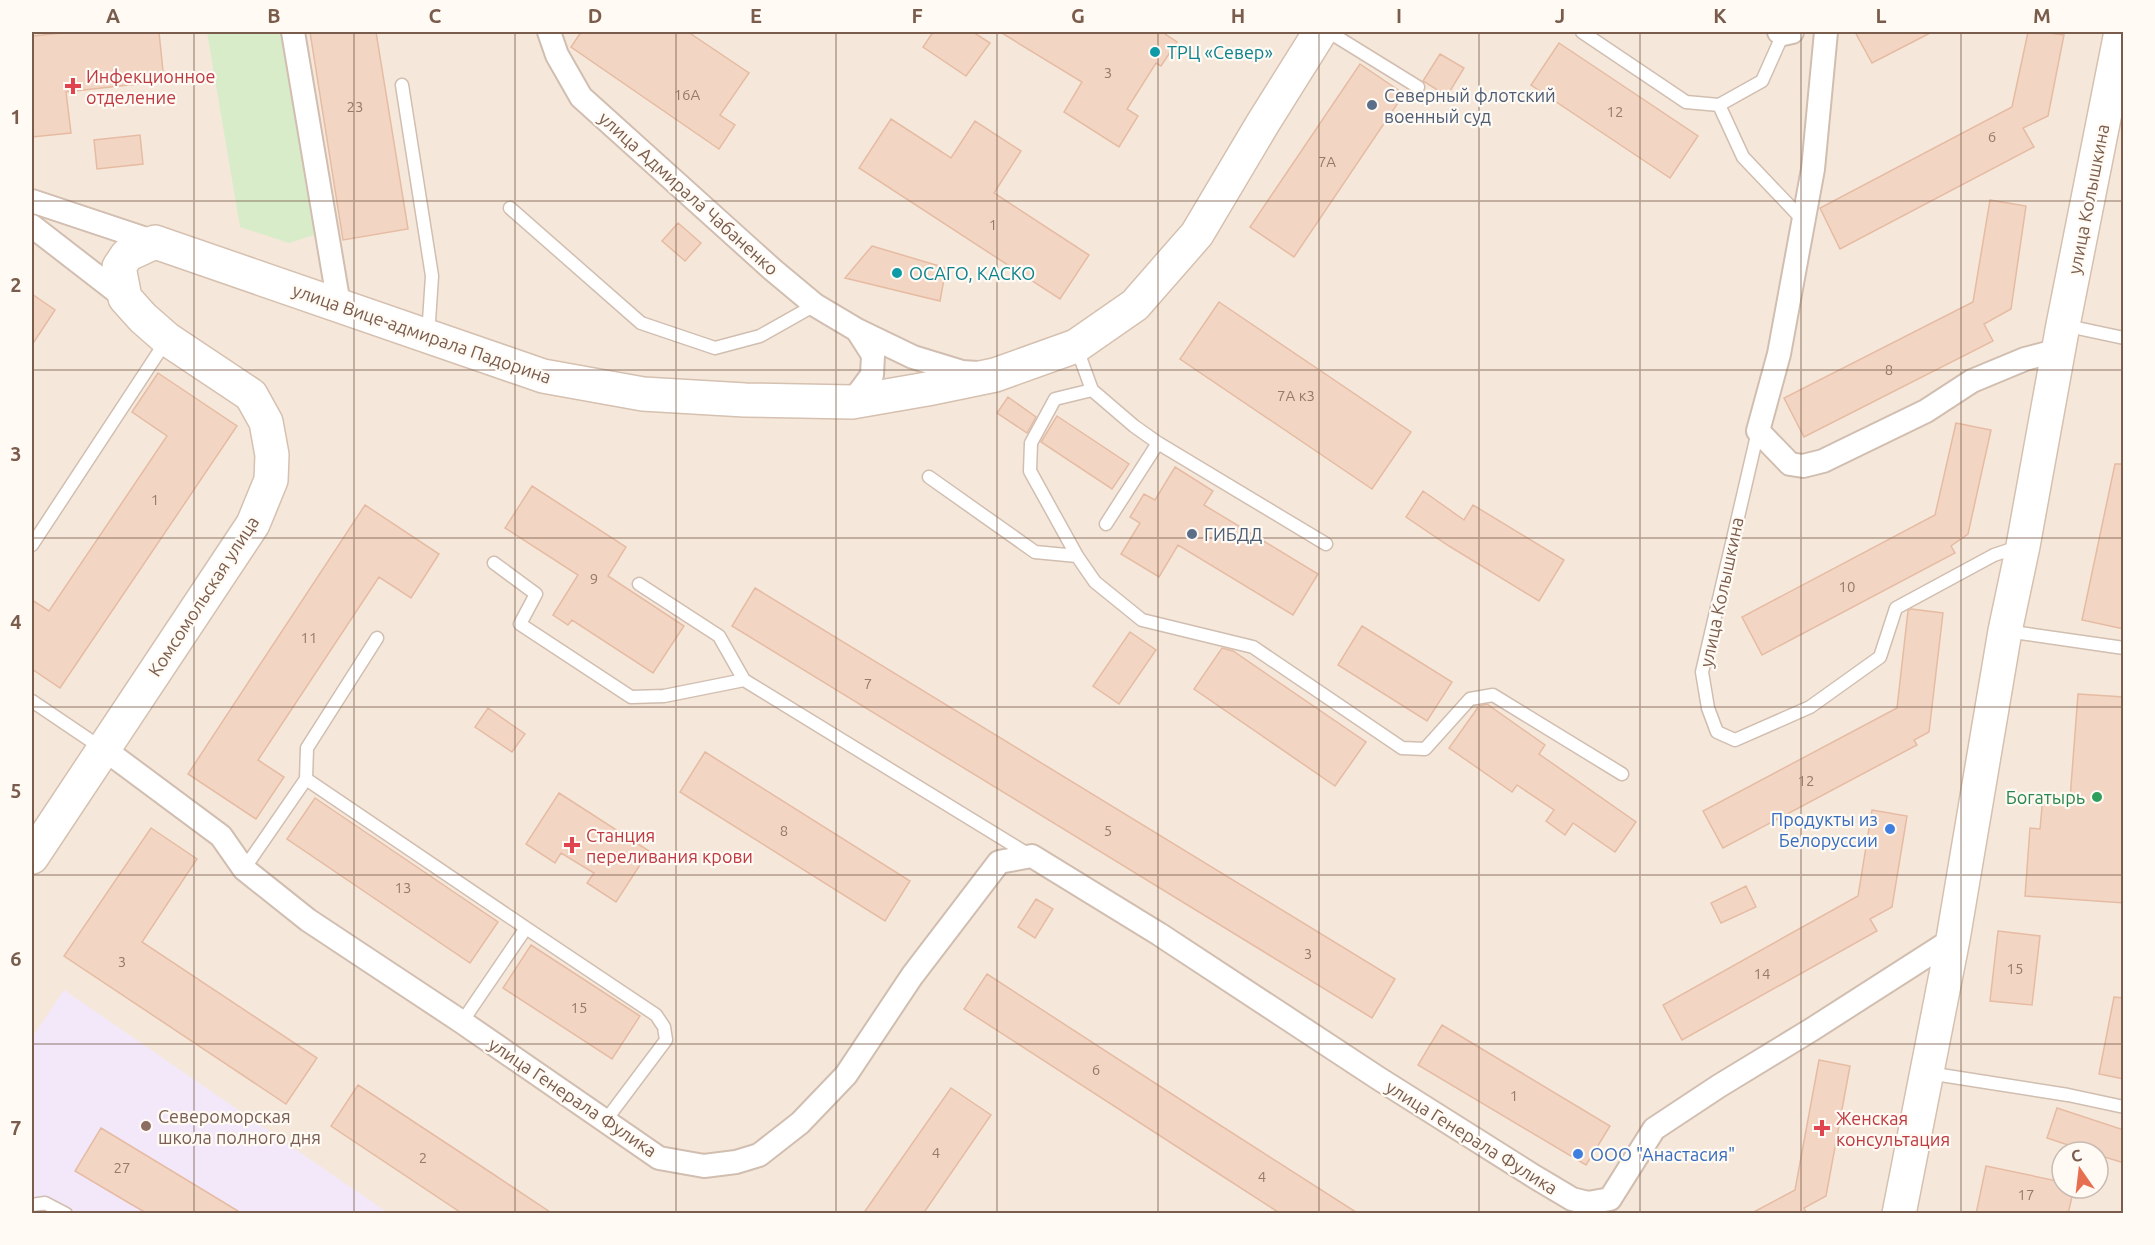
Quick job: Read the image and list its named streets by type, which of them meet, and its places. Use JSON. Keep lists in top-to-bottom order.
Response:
{
  "streets": {
    "street": [
      "улица Адмирала Чабаненко",
      "улица Колышкина",
      "улица Вице-адмирала Падорина",
      "Комсомольская улица",
      "улица Генерала Фулика"
    ]
  },
  "crossings": [
    ["улица Адмирала Чабаненко", "улица Вице-адмирала Падорина"],
    ["улица Колышкина", "улица Генерала Фулика"],
    ["Комсомольская улица", "улица Генерала Фулика"]
  ],
  "places": {
    "other": [
      "ТРЦ «Север»",
      "Северный флотский военный суд",
      "ОСАГО, КАСКО",
      "ГИБДД",
      "Богатырь",
      "Продукты из Белоруссии",
      "Североморская школа полного дня",
      "ООО \"Анастасия\""
    ],
    "health": ["Инфекционное отделение", "Станция переливания крови", "Женская консультация"]
  },
  "house_numbers": [
    "3",
    "16А",
    "23",
    "12",
    "6",
    "7А",
    "1",
    "8",
    "7А к3",
    "1",
    "9",
    "10",
    "11",
    "7",
    "12",
    "8",
    "5",
    "13",
    "3",
    "3",
    "15",
    "14",
    "15",
    "6",
    "1",
    "4",
    "2",
    "27",
    "4",
    "17"
  ],
  "north": "top",
  "grid": {
    "columns": [
      "A",
      "B",
      "C",
      "D",
      "E",
      "F",
      "G",
      "H",
      "I",
      "J",
      "K",
      "L",
      "M"
    ],
    "rows": [
      "1",
      "2",
      "3",
      "4",
      "5",
      "6",
      "7"
    ]
  }
}
